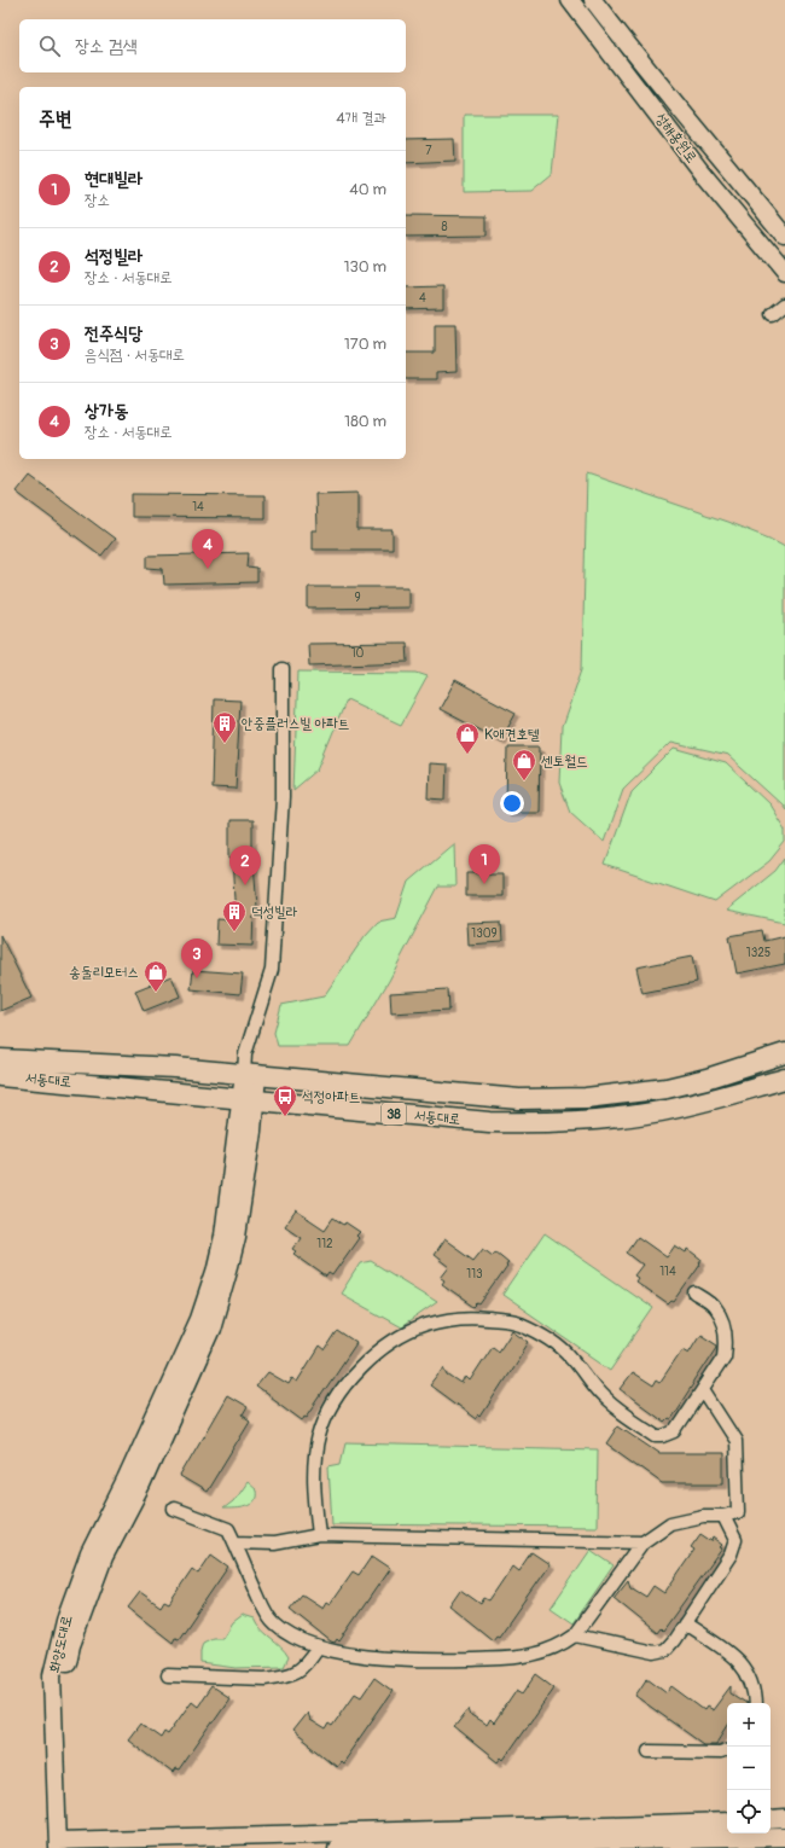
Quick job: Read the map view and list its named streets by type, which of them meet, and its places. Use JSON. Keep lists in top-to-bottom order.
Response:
{
  "streets": {
    "main road": ["서동대로", "38"],
    "street": ["성해홍원로", "화양도대로"]
  },
  "crossings": [
    ["서동대로", "화양도대로"]
  ],
  "places": {
    "building": ["안중플러스빌 아파트", "덕성빌라"],
    "shop": ["K애견호텔", "센토월드", "송둘리모터스"],
    "bus stop": ["석정아파트"]
  },
  "house_numbers": [
    "7",
    "8",
    "4",
    "14",
    "9",
    "10",
    "1309",
    "1325",
    "112",
    "114",
    "113"
  ],
  "page": {
    "search": "장소 검색",
    "heading": ["주변", "4개 결과"],
    "list": [
      {
        "mark": "1",
        "name": "현대빌라",
        "note": "장소",
        "value": "40 m"
      },
      {
        "mark": "2",
        "name": "석정빌라",
        "note": "장소 · 서동대로",
        "value": "130 m"
      },
      {
        "mark": "3",
        "name": "전주식당",
        "note": "음식점 · 서동대로",
        "value": "170 m"
      },
      {
        "mark": "4",
        "name": "상가동",
        "note": "장소 · 서동대로",
        "value": "180 m"
      }
    ],
    "pins": [
      "4",
      "1",
      "2",
      "3"
    ],
    "map_buttons": ["+", "−"]
  }
}
